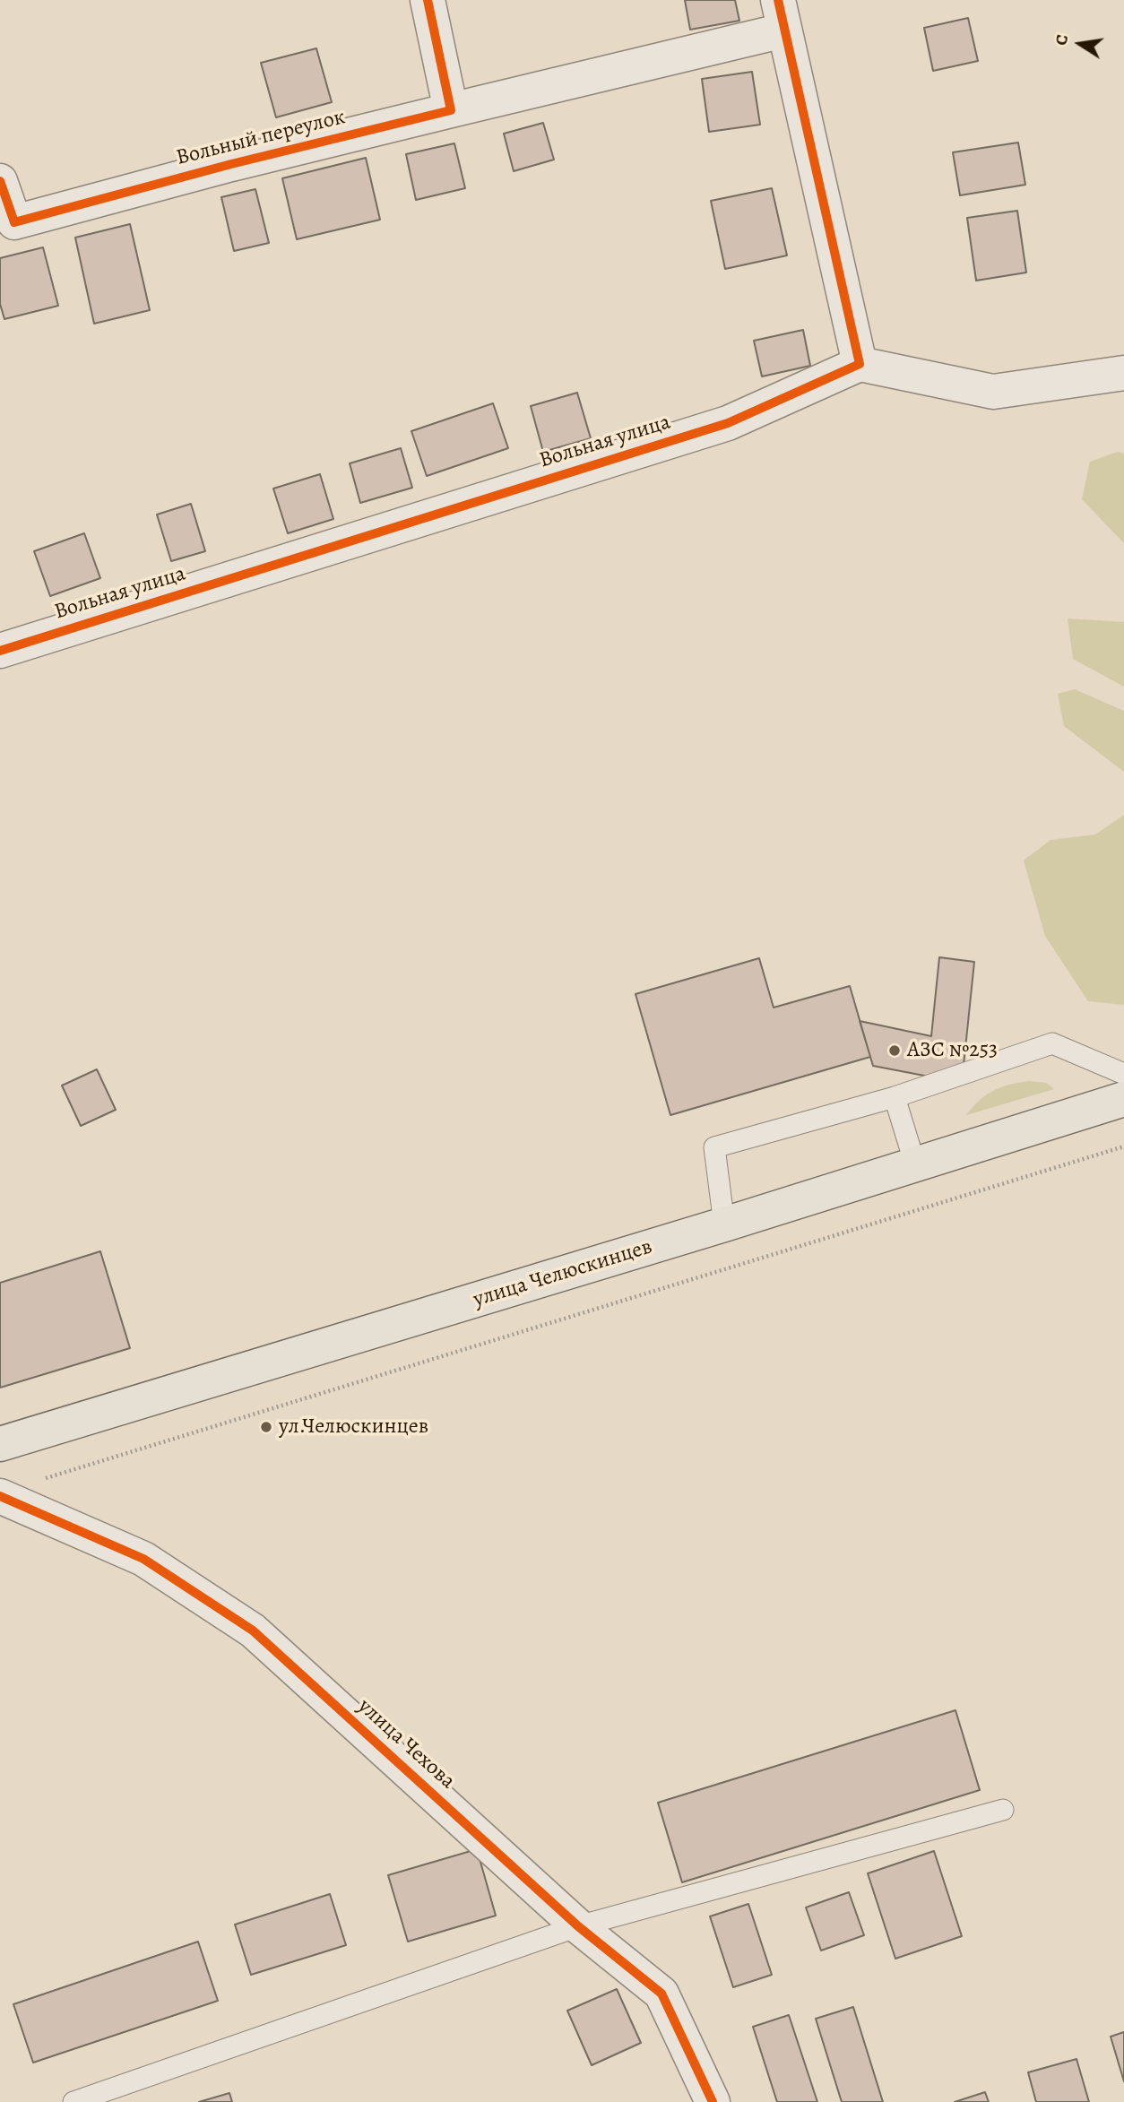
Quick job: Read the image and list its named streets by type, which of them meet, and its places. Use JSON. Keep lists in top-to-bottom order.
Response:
{
  "streets": {
    "main road": ["улица Челюскинцев"],
    "street": ["Вольный переулок", "Вольная улица", "улица Чехова"]
  },
  "places": ["АЗС №253", "ул.Челюскинцев"],
  "north": "left"
}
